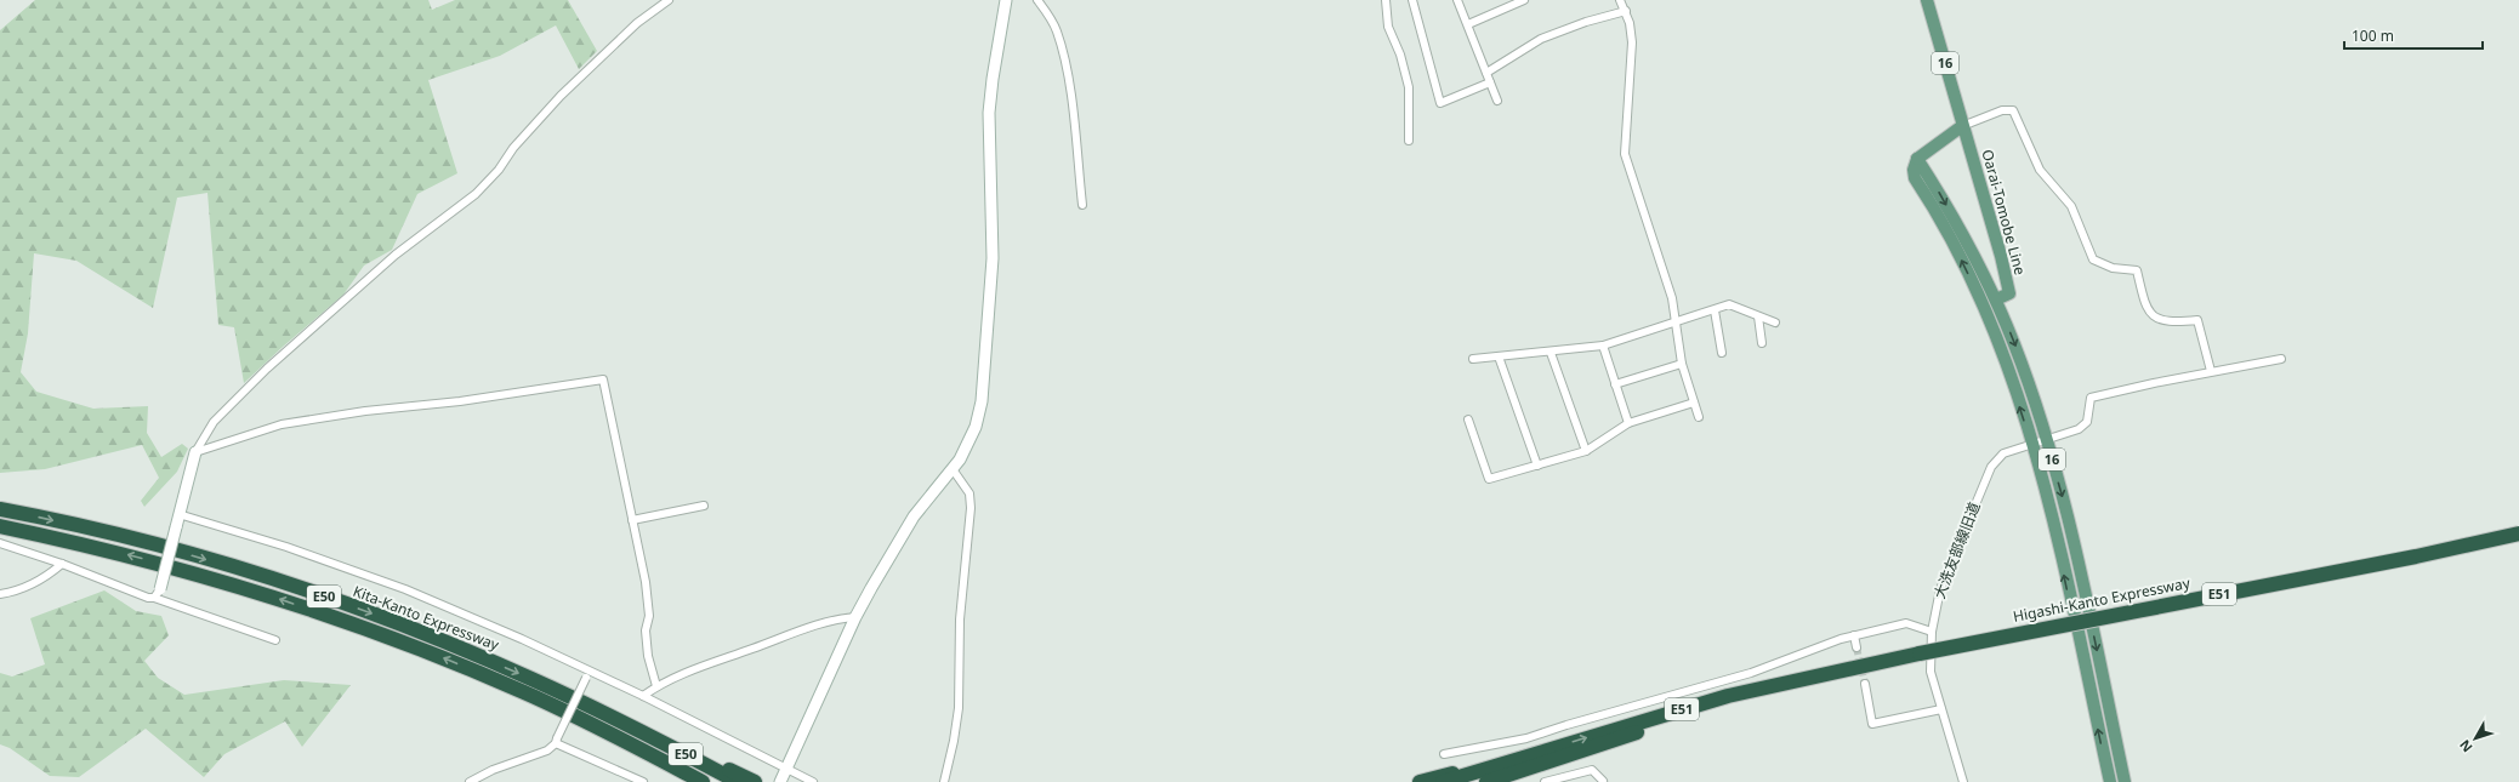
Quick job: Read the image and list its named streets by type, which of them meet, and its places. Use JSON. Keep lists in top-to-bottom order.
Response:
{
  "streets": {
    "highway": [
      "E51",
      "E50",
      "Higashi-Kanto Expressway",
      "Kita-Kanto Expressway"
    ],
    "main road": ["16", "Oarai-Tomobe Line"],
    "street": ["大洗友部線旧道"]
  },
  "crossings": [
    ["16", "Oarai-Tomobe Line"],
    ["16", "大洗友部線旧道"]
  ],
  "scale_bar": "100 m",
  "north": "bottom left"
}
